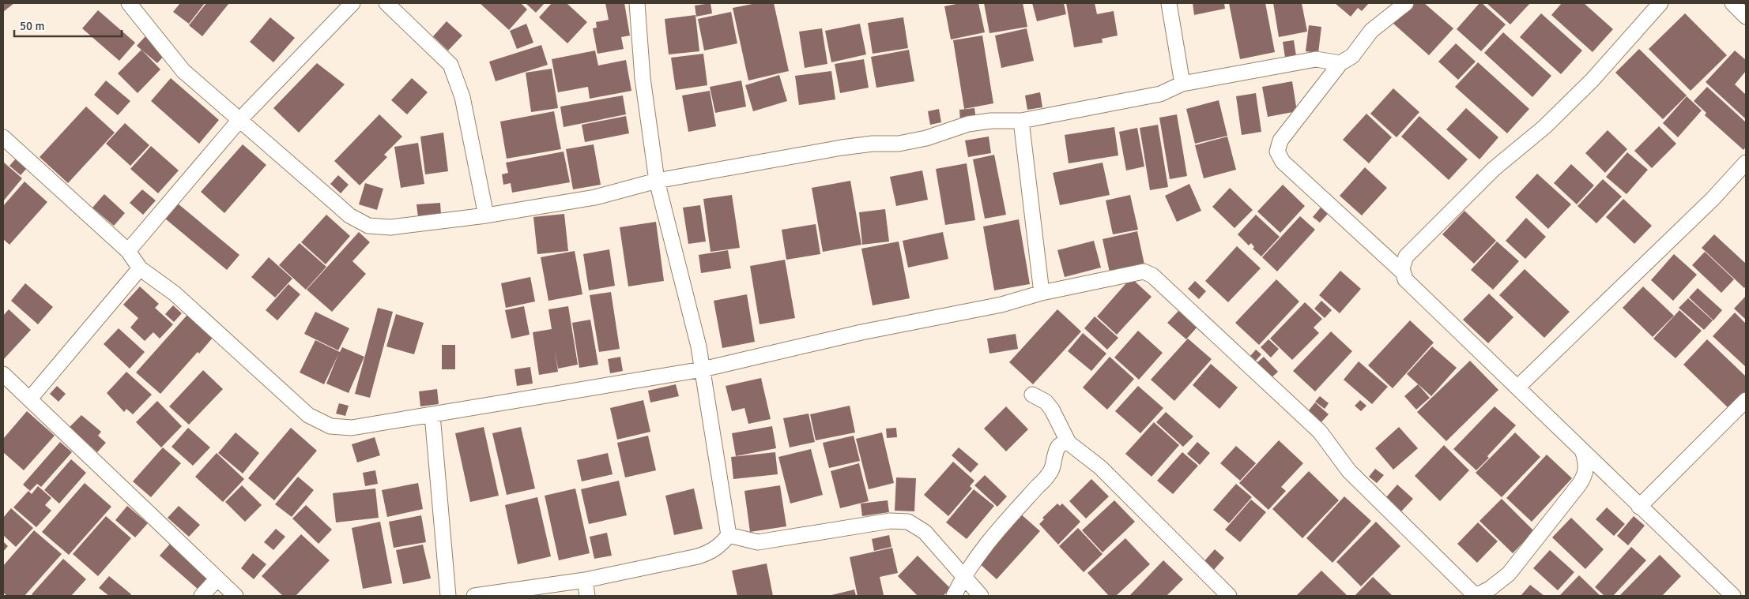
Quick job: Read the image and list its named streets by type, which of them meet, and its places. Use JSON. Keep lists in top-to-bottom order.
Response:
{
  "scale_bar": "50 m"
}
